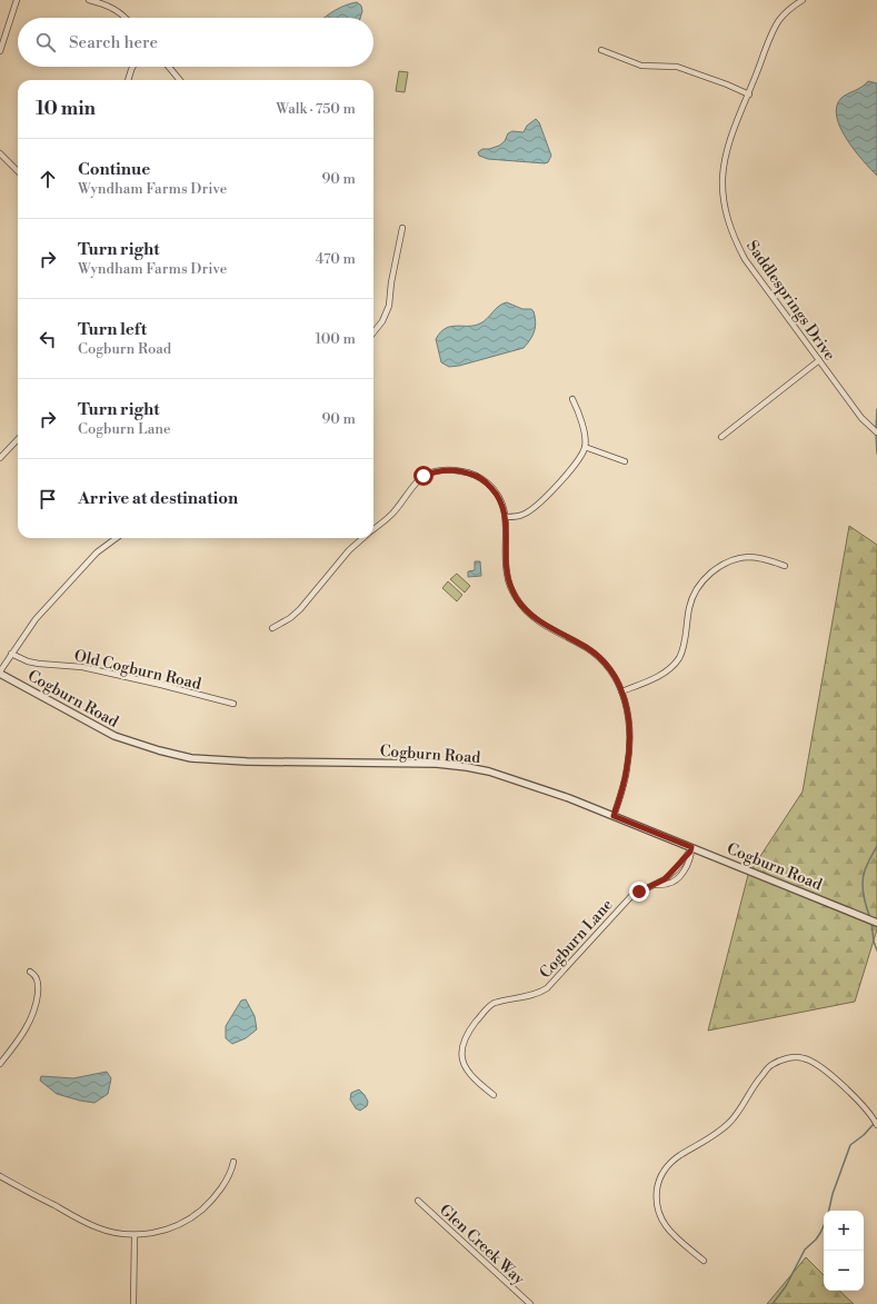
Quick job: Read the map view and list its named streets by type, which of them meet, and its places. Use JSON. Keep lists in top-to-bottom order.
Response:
{
  "streets": {
    "street": [
      "Saddlesprings Drive",
      "Old Cogburn Road",
      "Cogburn Road",
      "Cogburn Lane",
      "Glen Creek Way"
    ]
  },
  "crossings": [
    ["Cogburn Road", "Cogburn Lane"]
  ],
  "page": {
    "search": "Search here",
    "heading": ["10 min", "Walk · 750 m"],
    "list": [
      ["Continue", "Wyndham Farms Drive", "90 m"],
      ["Turn right", "Wyndham Farms Drive", "470 m"],
      ["Turn left", "Cogburn Road", "100 m"],
      ["Turn right", "Cogburn Lane", "90 m"],
      "Arrive at destination"
    ],
    "map_buttons": ["+", "−"]
  }
}
